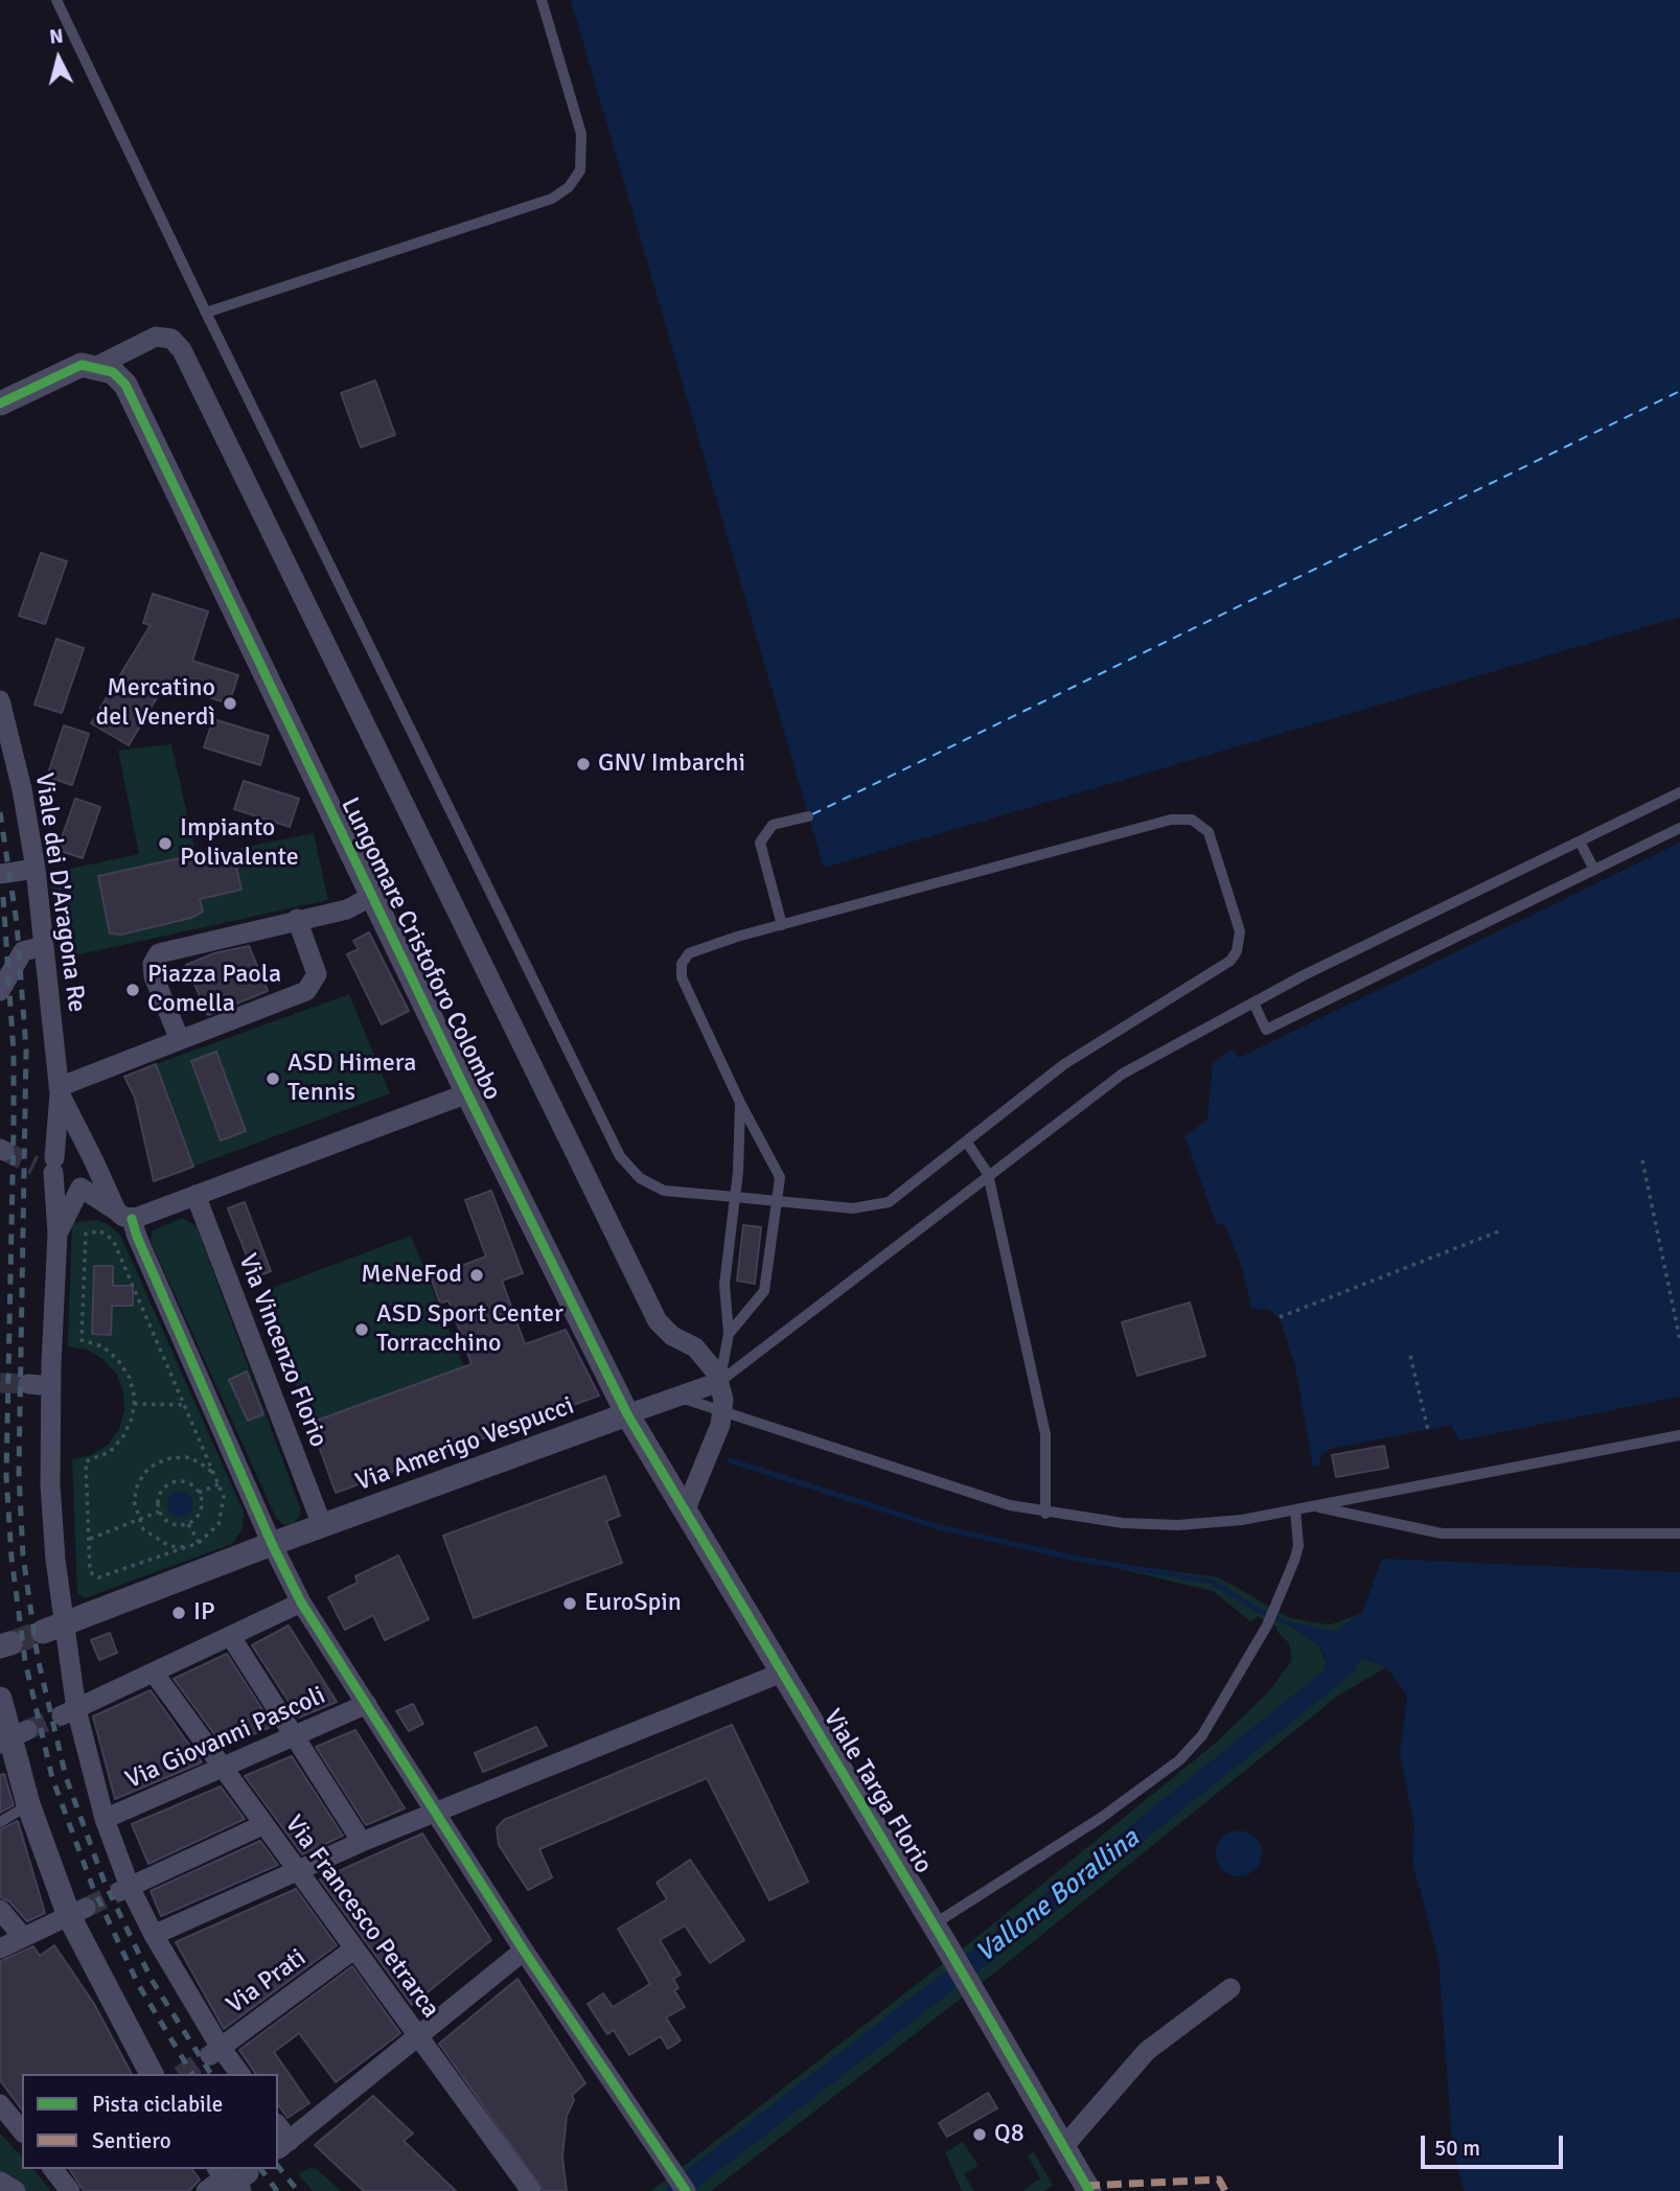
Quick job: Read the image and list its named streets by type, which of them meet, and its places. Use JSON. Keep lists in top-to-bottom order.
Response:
{
  "streets": {
    "street": [
      "Viale dei D'Aragona Re",
      "Lungomare Cristoforo Colombo",
      "Via Vincenzo Florio",
      "Via Amerigo Vespucci",
      "Via Giovanni Pascoli",
      "Viale Targa Florio",
      "Via Francesco Petrarca",
      "Via Prati"
    ]
  },
  "crossings": [
    ["Lungomare Cristoforo Colombo", "Via Amerigo Vespucci"],
    ["Lungomare Cristoforo Colombo", "Viale Targa Florio"],
    ["Via Vincenzo Florio", "Via Amerigo Vespucci"],
    ["Via Amerigo Vespucci", "Viale Targa Florio"],
    ["Via Giovanni Pascoli", "Via Francesco Petrarca"],
    ["Via Francesco Petrarca", "Via Prati"]
  ],
  "water": ["Vallone Borallina"],
  "places": [
    "Mercatino del Venerdì",
    "GNV Imbarchi",
    "Impianto Polivalente",
    "Piazza Paola Comella",
    "ASD Himera Tennis",
    "MeNeFod",
    "ASD Sport Center Torracchino",
    "EuroSpin",
    "IP",
    "Q8"
  ],
  "legend": ["Pista ciclabile", "Sentiero"],
  "scale_bar": "50 m",
  "north": "top"
}
